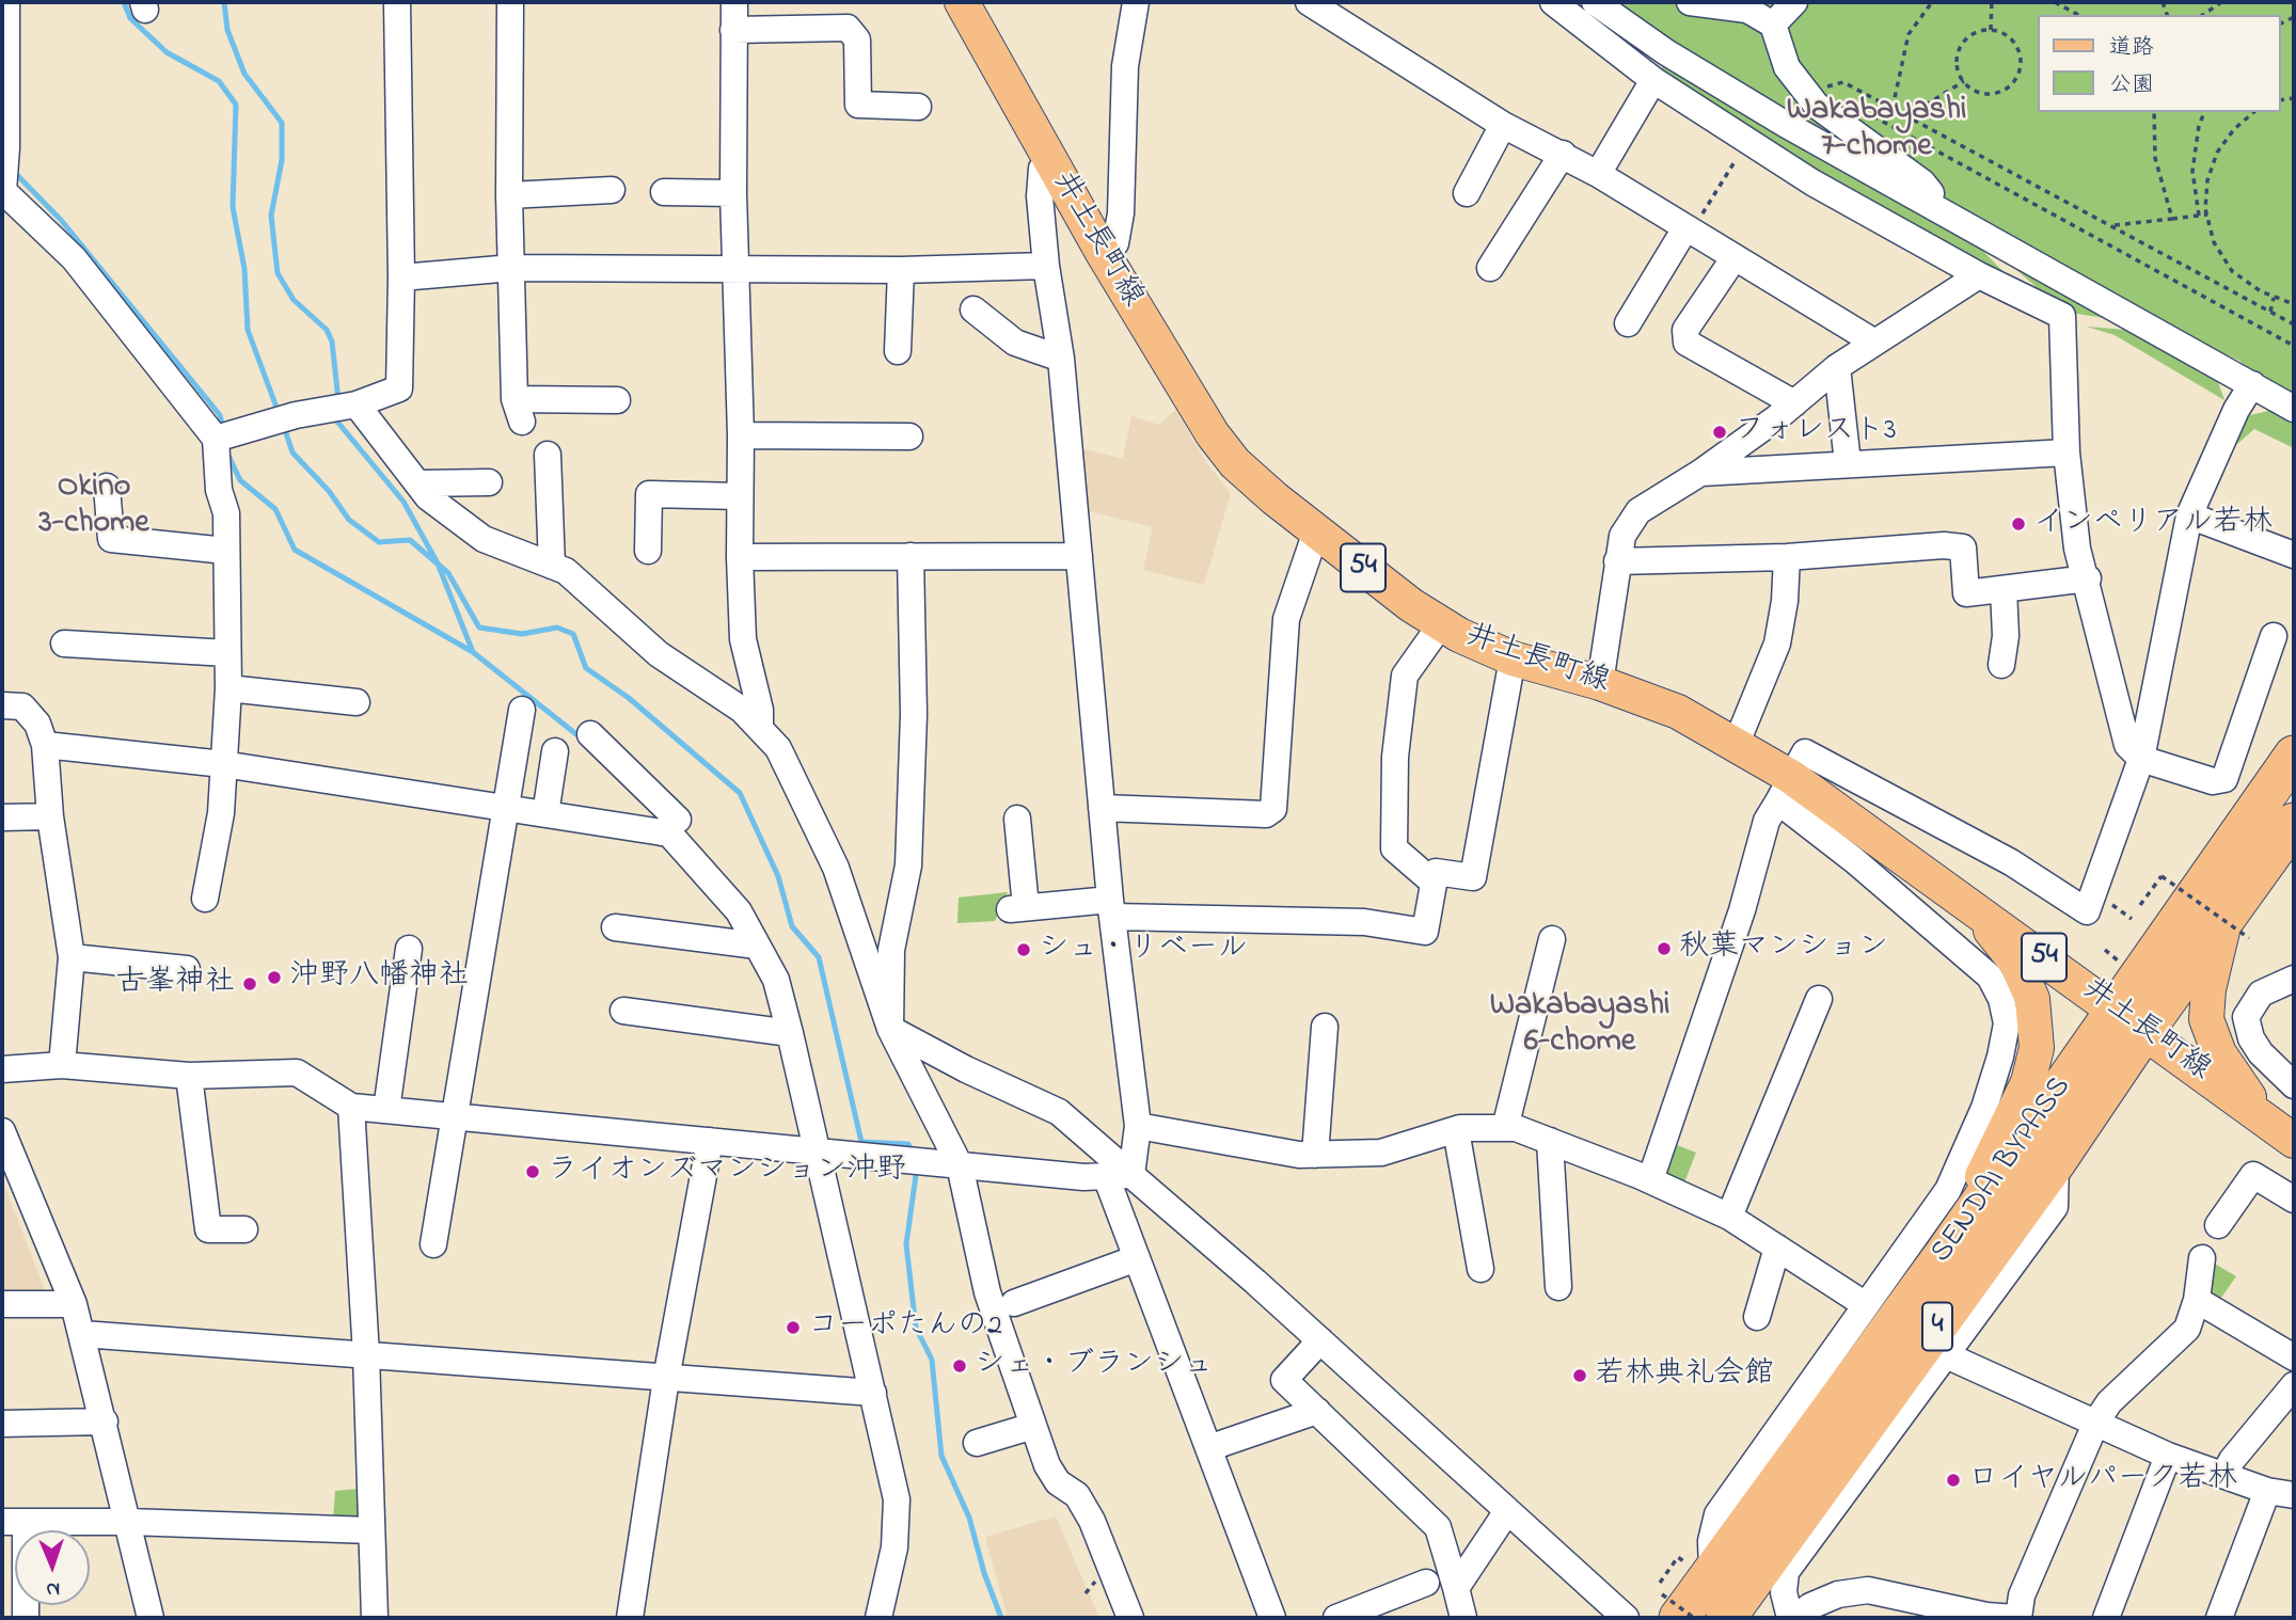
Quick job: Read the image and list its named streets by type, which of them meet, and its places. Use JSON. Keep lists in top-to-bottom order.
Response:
{
  "streets": {
    "highway": ["SENDAI BYPASS", "4"],
    "main road": ["井土長町線", "54"]
  },
  "crossings": [
    ["井土長町線", "SENDAI BYPASS"]
  ],
  "districts": ["Wakabayashi 7-chome", "Okino 3-chome", "Wakabayashi 6-chome"],
  "places": [
    "フォレスト3",
    "インペリアル若林",
    "秋葉マンション",
    "シュ・リベール",
    "沖野八幡神社",
    "古峯神社",
    "ライオンズマンション沖野",
    "コーポたんの2",
    "シェ・ブランシュ",
    "若林典礼会館",
    "ロイヤルパーク若林"
  ],
  "legend": ["道路", "公園"],
  "north": "bottom"
}
